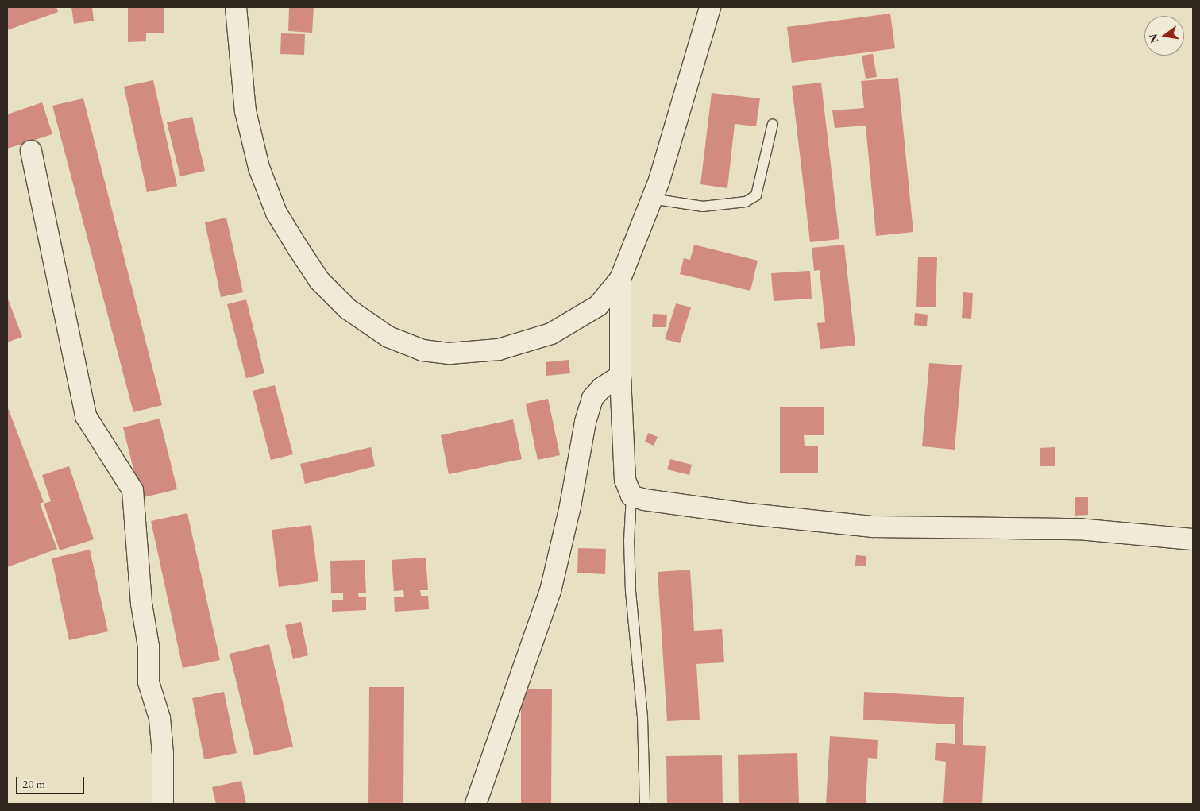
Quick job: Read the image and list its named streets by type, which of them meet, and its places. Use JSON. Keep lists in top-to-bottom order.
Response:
{
  "scale_bar": "20 m",
  "north": "left"
}
